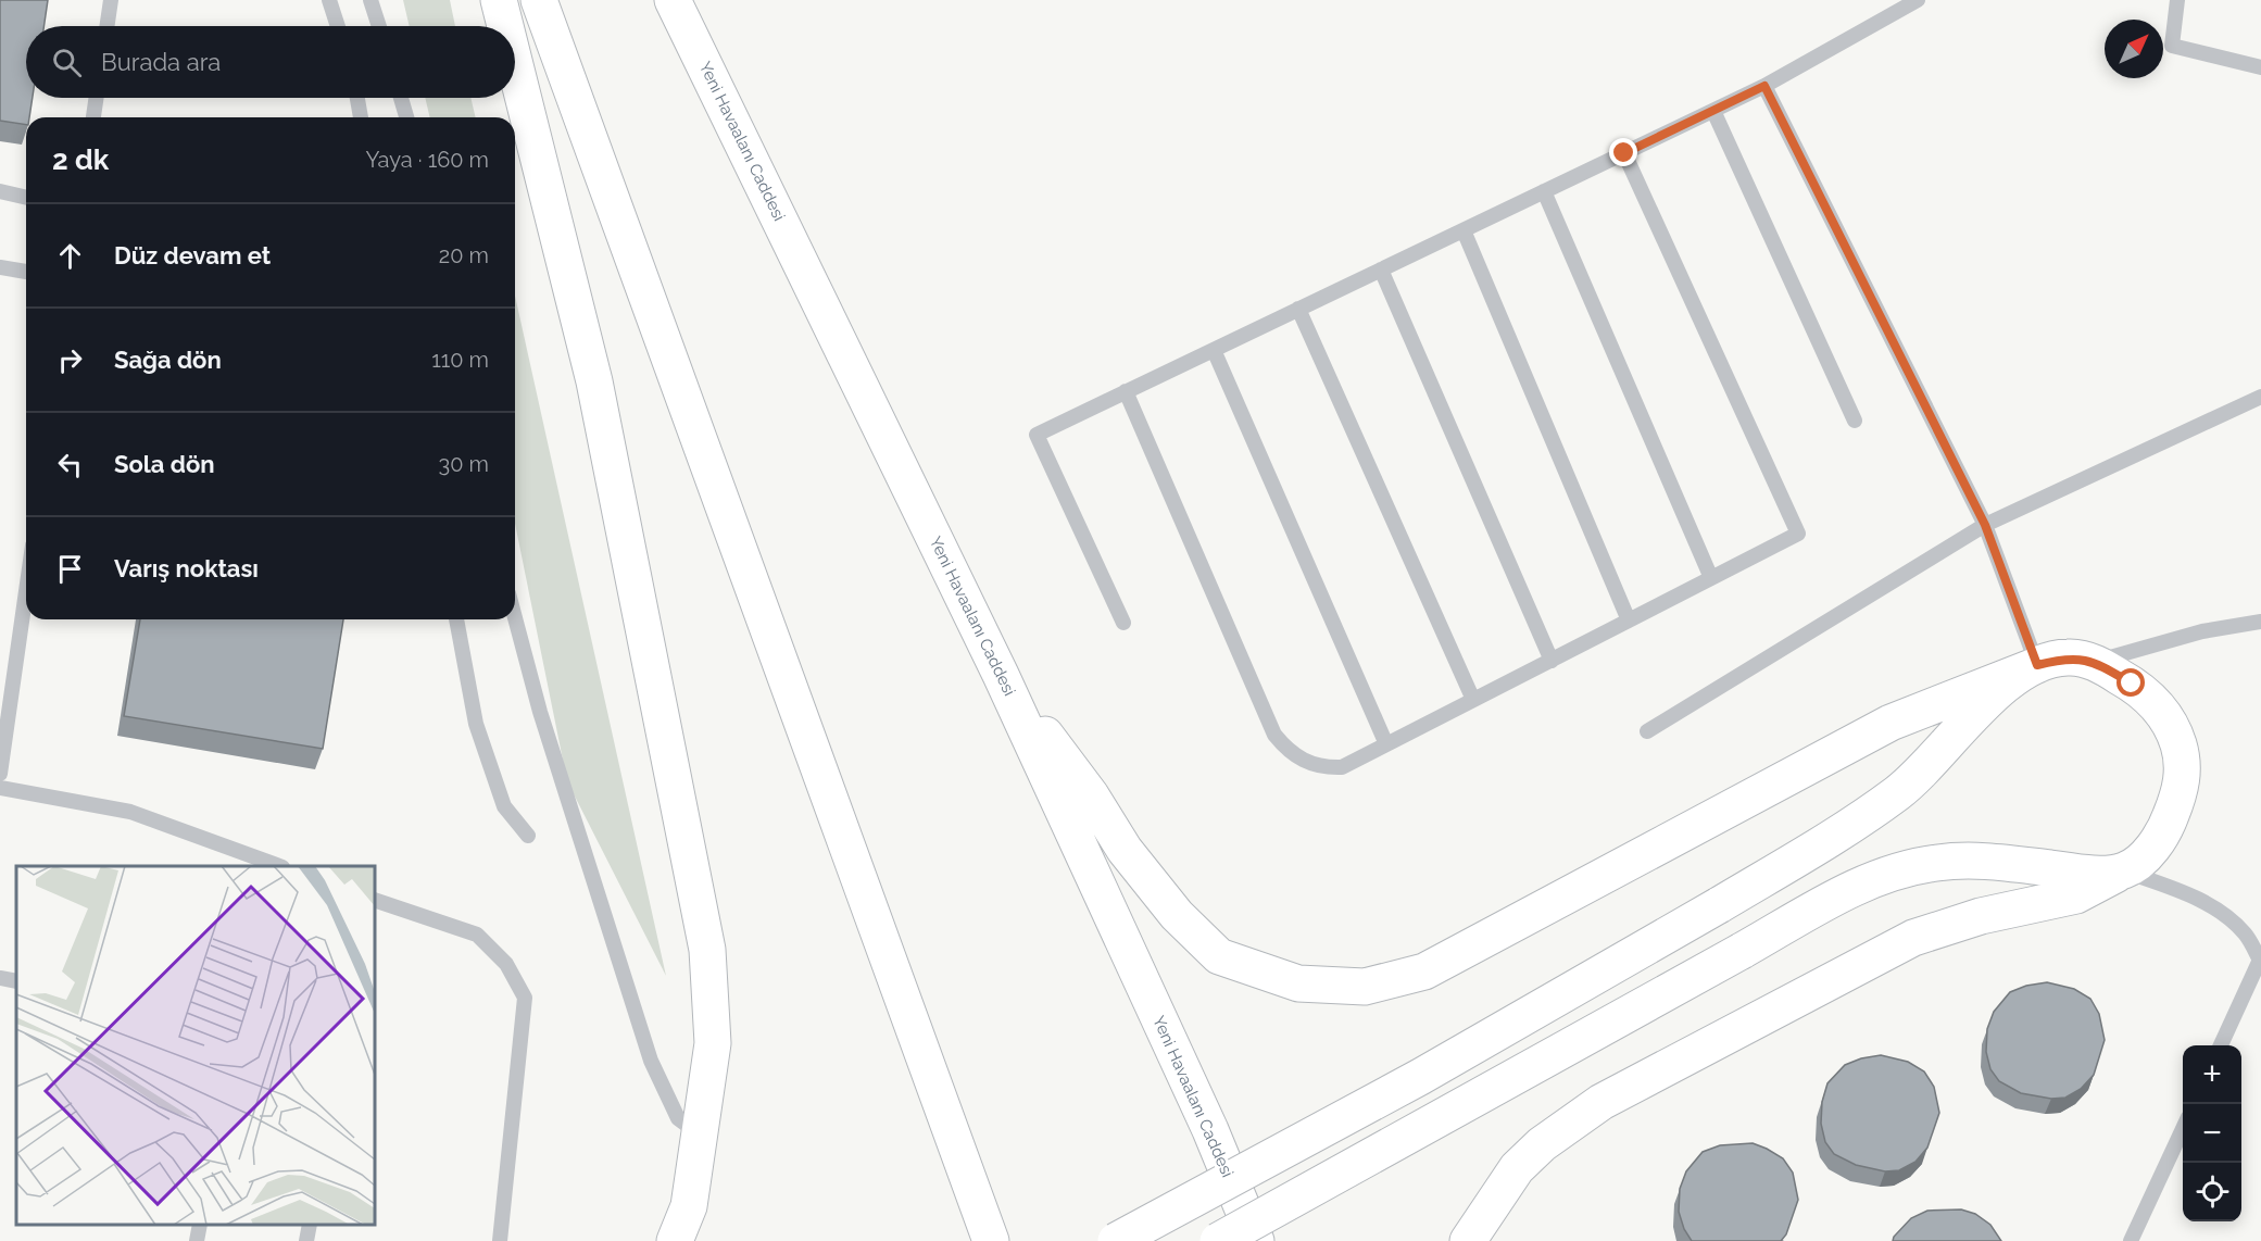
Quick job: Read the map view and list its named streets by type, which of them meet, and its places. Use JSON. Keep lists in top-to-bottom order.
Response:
{
  "streets": {
    "main road": ["Yeni Havaalanı Caddesi"]
  },
  "north": "top right",
  "page": {
    "search": "Burada ara",
    "heading": ["2 dk", "Yaya · 160 m"],
    "list": [
      ["Düz devam et", "20 m"],
      ["Sağa dön", "110 m"],
      ["Sola dön", "30 m"],
      "Varış noktası"
    ],
    "map_buttons": ["+", "−"]
  }
}
